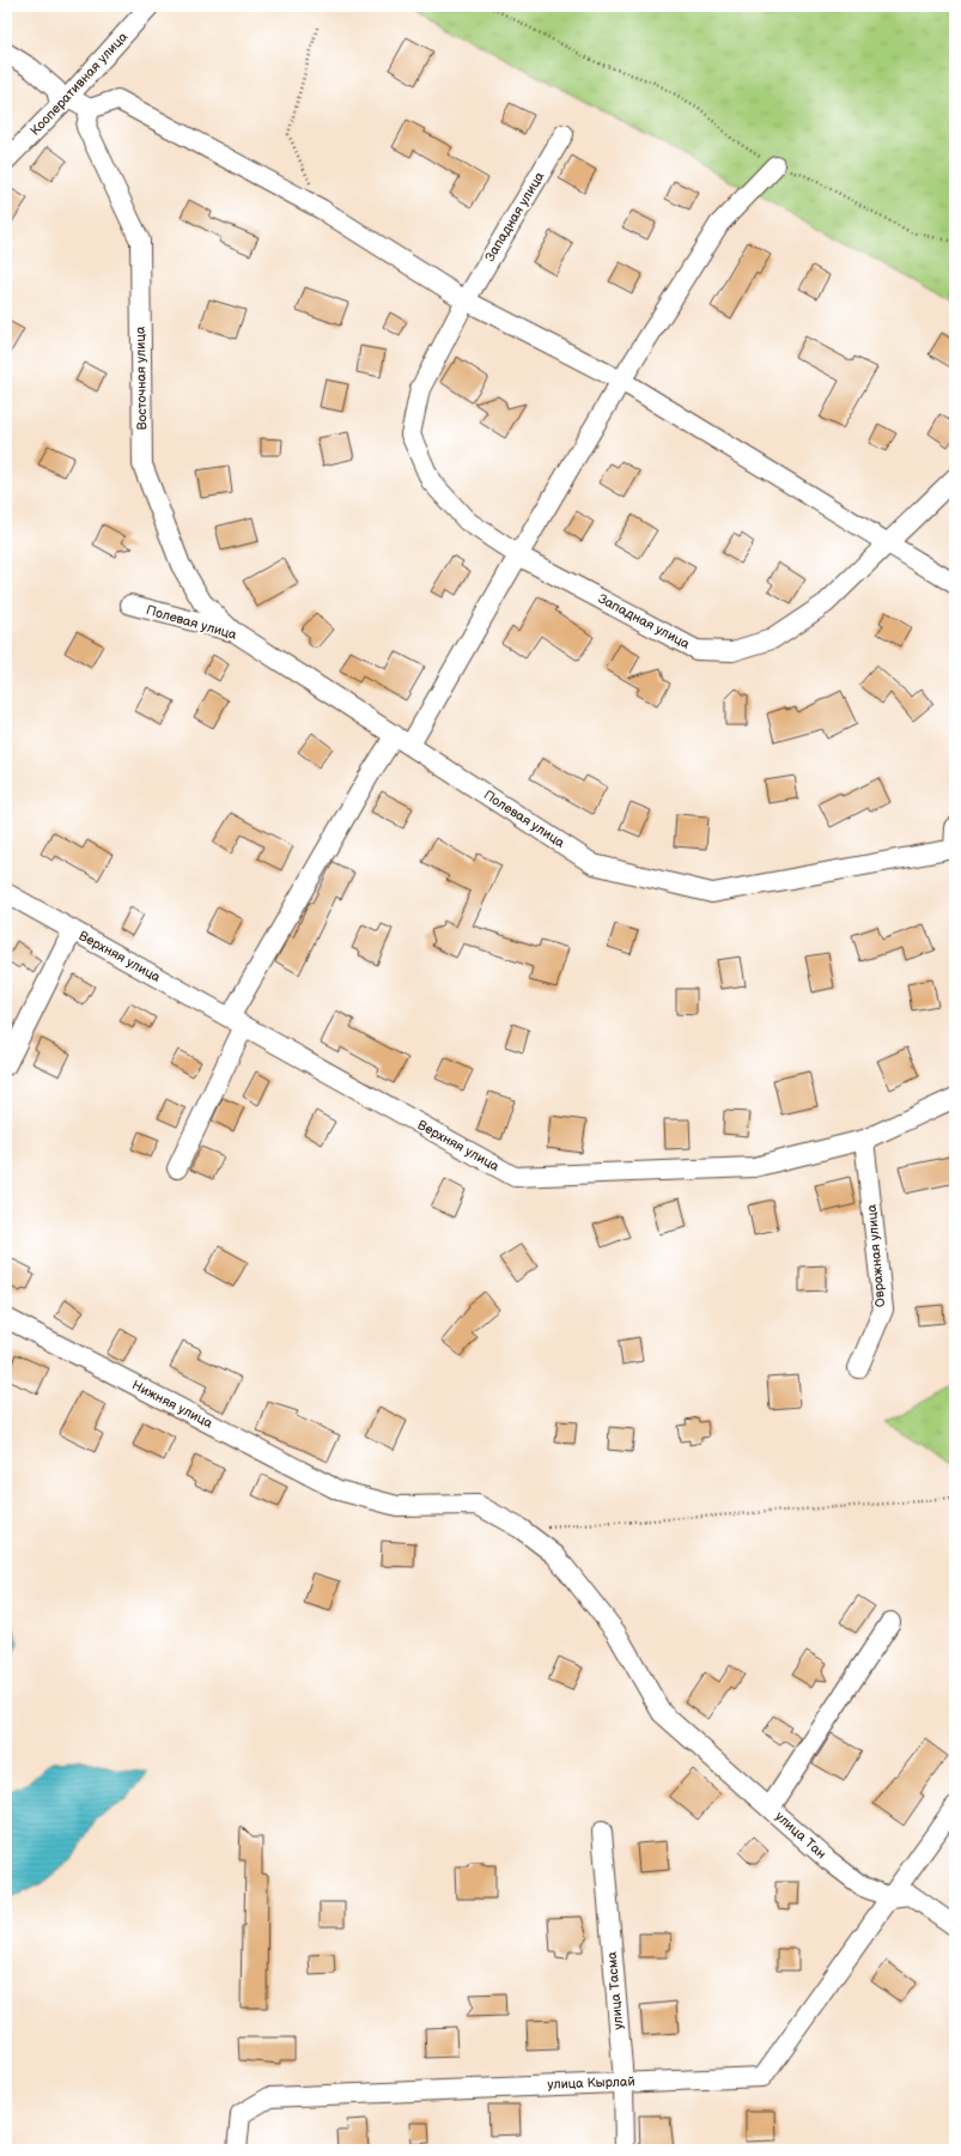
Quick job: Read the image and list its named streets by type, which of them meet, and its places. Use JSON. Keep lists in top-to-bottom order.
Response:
{
  "streets": {
    "street": [
      "Кооперативная улица",
      "Западная улица",
      "Восточная улица",
      "Полевая улица",
      "Верхняя улица",
      "Овражная улица",
      "Нижняя улица",
      "улица Тан",
      "улица Тасма",
      "улица Кырлай"
    ]
  },
  "crossings": [
    ["Восточная улица", "Полевая улица"],
    ["Верхняя улица", "Овражная улица"],
    ["Нижняя улица", "улица Тан"],
    ["улица Тан", "улица Кырлай"],
    ["улица Тасма", "улица Кырлай"]
  ]
}
